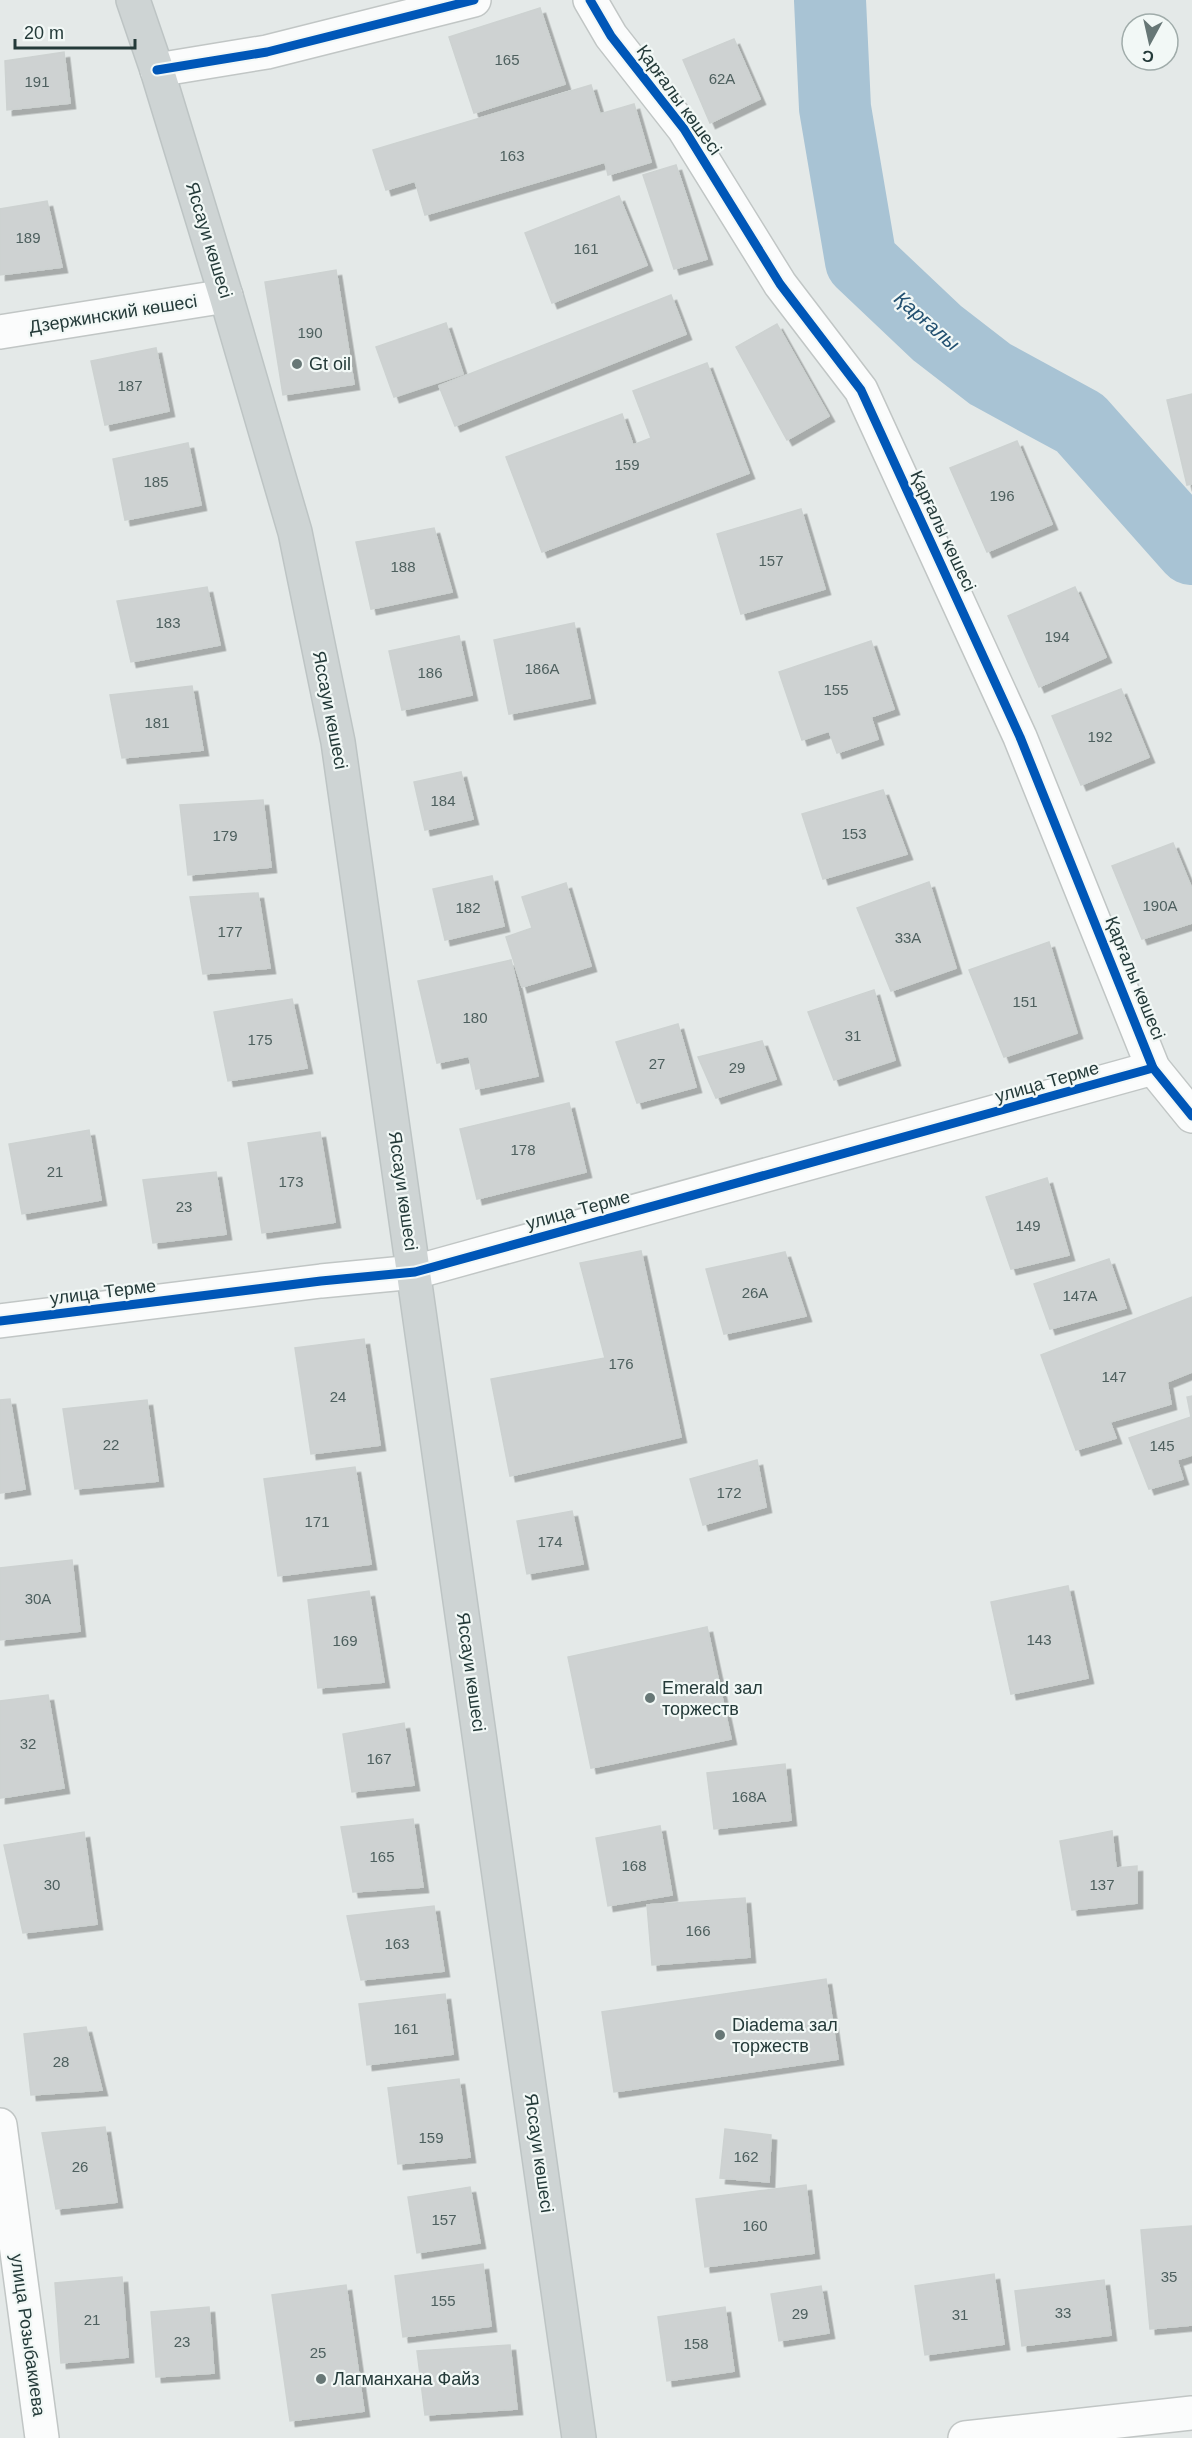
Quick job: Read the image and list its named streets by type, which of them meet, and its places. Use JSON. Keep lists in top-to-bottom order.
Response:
{
  "streets": {
    "main road": ["Яссауи көшесі"],
    "street": [
      "Қарғалы көшесі",
      "Дзержинский көшесі",
      "улица Терме",
      "улица Розыбакиева"
    ]
  },
  "crossings": [
    ["Қарғалы көшесі", "улица Терме"],
    ["Яссауи көшесі", "Дзержинский көшесі"],
    ["Яссауи көшесі", "улица Терме"]
  ],
  "water": ["Қарғалы"],
  "places": [
    "Gt oil",
    "Emerald зал торжеств",
    "Diadema зал торжеств",
    "Лагманхана Файз"
  ],
  "house_numbers": [
    "165",
    "62А",
    "191",
    "163",
    "189",
    "161",
    "190",
    "187",
    "159",
    "185",
    "196",
    "157",
    "188",
    "183",
    "194",
    "186А",
    "186",
    "155",
    "181",
    "192",
    "184",
    "153",
    "179",
    "190А",
    "182",
    "177",
    "33А",
    "151",
    "180",
    "31",
    "175",
    "27",
    "29",
    "178",
    "21",
    "173",
    "23",
    "149",
    "26А",
    "147А",
    "176",
    "147",
    "24",
    "22",
    "145",
    "172",
    "171",
    "174",
    "30А",
    "143",
    "169",
    "32",
    "167",
    "168А",
    "165",
    "168",
    "30",
    "137",
    "166",
    "163",
    "161",
    "28",
    "159",
    "162",
    "26",
    "157",
    "160",
    "35",
    "155",
    "33",
    "29",
    "31",
    "21",
    "23",
    "158",
    "25"
  ],
  "scale_bar": "20 m",
  "north": "bottom"
}
